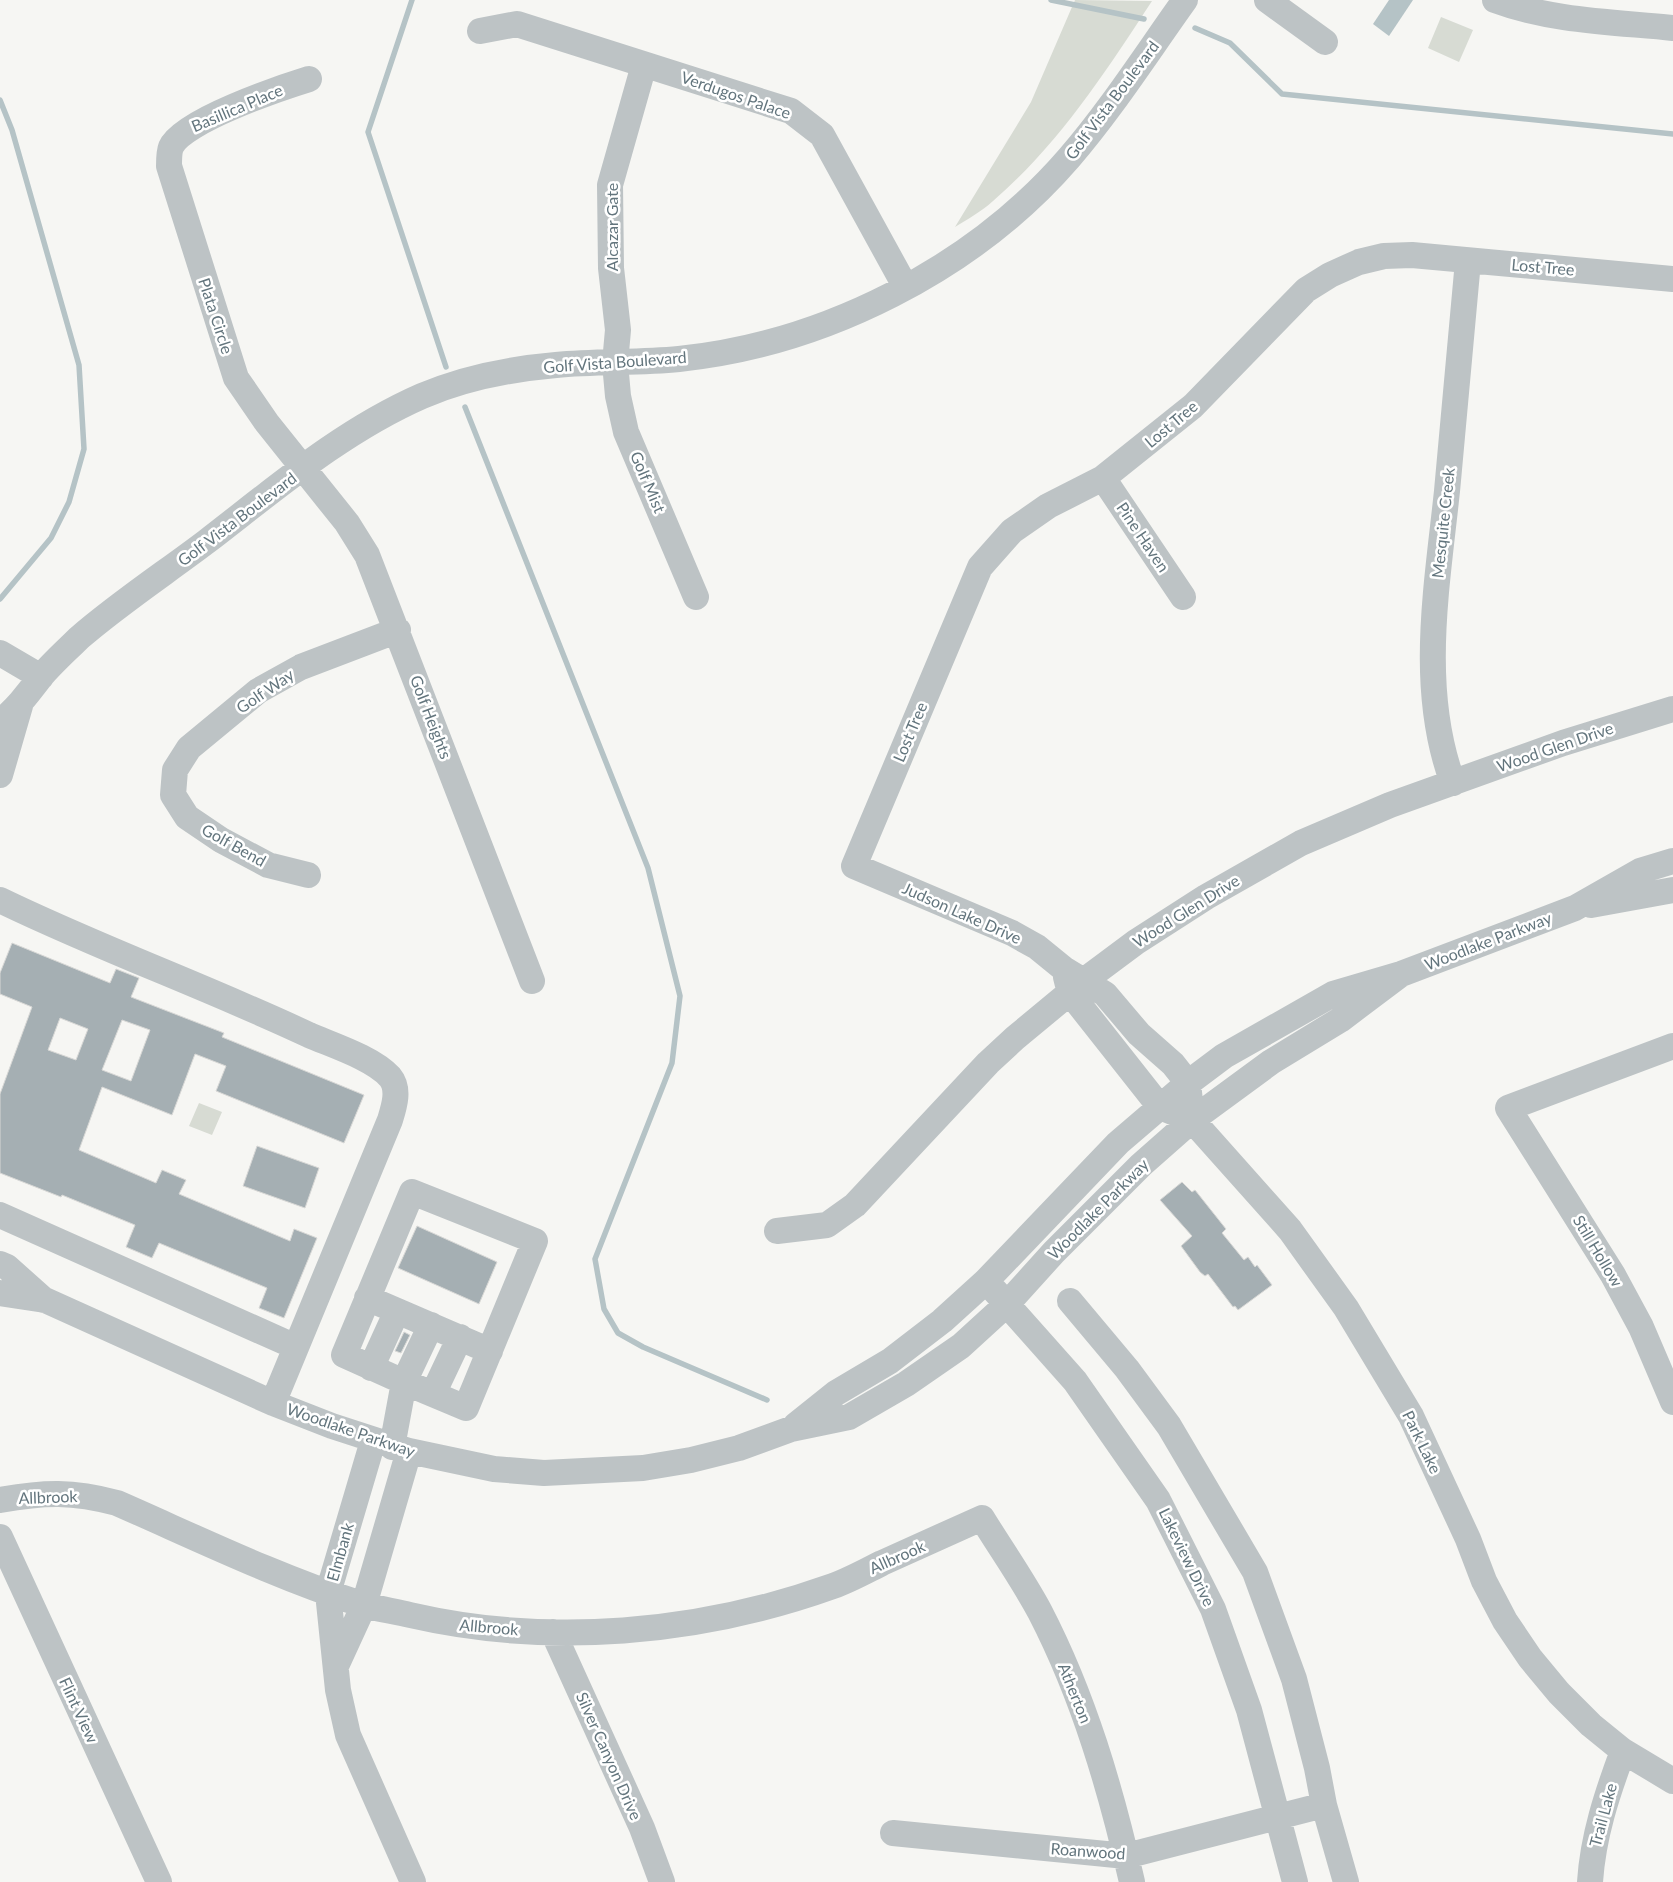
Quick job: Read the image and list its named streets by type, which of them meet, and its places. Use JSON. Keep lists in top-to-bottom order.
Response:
{
  "streets": {
    "street": [
      "Verdugos Palace",
      "Golf Vista Boulevard",
      "Basillica Place",
      "Alcazar Gate",
      "Lost Tree",
      "Plata Circle",
      "Golf Mist",
      "Mesquite Creek",
      "Pine Haven",
      "Golf Way",
      "Golf Heights",
      "Wood Glen Drive",
      "Golf Bend",
      "Judson Lake Drive",
      "Woodlake Parkway",
      "Still Hollow",
      "Park Lake",
      "Allbrook",
      "Elmbank",
      "Lakeview Drive",
      "Atherton",
      "Flint View",
      "Silver Canyon Drive",
      "Trail Lake",
      "Roanwood"
    ]
  },
  "crossings": [
    ["Verdugos Palace", "Golf Vista Boulevard"],
    ["Verdugos Palace", "Alcazar Gate"],
    ["Golf Vista Boulevard", "Alcazar Gate"],
    ["Golf Vista Boulevard", "Plata Circle"],
    ["Golf Vista Boulevard", "Golf Mist"],
    ["Golf Vista Boulevard", "Golf Heights"],
    ["Basillica Place", "Plata Circle"],
    ["Alcazar Gate", "Golf Mist"],
    ["Lost Tree", "Mesquite Creek"],
    ["Lost Tree", "Pine Haven"],
    ["Lost Tree", "Judson Lake Drive"],
    ["Plata Circle", "Golf Heights"],
    ["Mesquite Creek", "Wood Glen Drive"],
    ["Golf Way", "Golf Heights"],
    ["Golf Way", "Golf Bend"],
    ["Wood Glen Drive", "Judson Lake Drive"],
    ["Judson Lake Drive", "Woodlake Parkway"],
    ["Judson Lake Drive", "Park Lake"],
    ["Woodlake Parkway", "Park Lake"],
    ["Woodlake Parkway", "Elmbank"],
    ["Woodlake Parkway", "Lakeview Drive"],
    ["Park Lake", "Trail Lake"],
    ["Allbrook", "Elmbank"],
    ["Allbrook", "Atherton"],
    ["Allbrook", "Silver Canyon Drive"],
    ["Lakeview Drive", "Roanwood"],
    ["Atherton", "Roanwood"]
  ]
}
